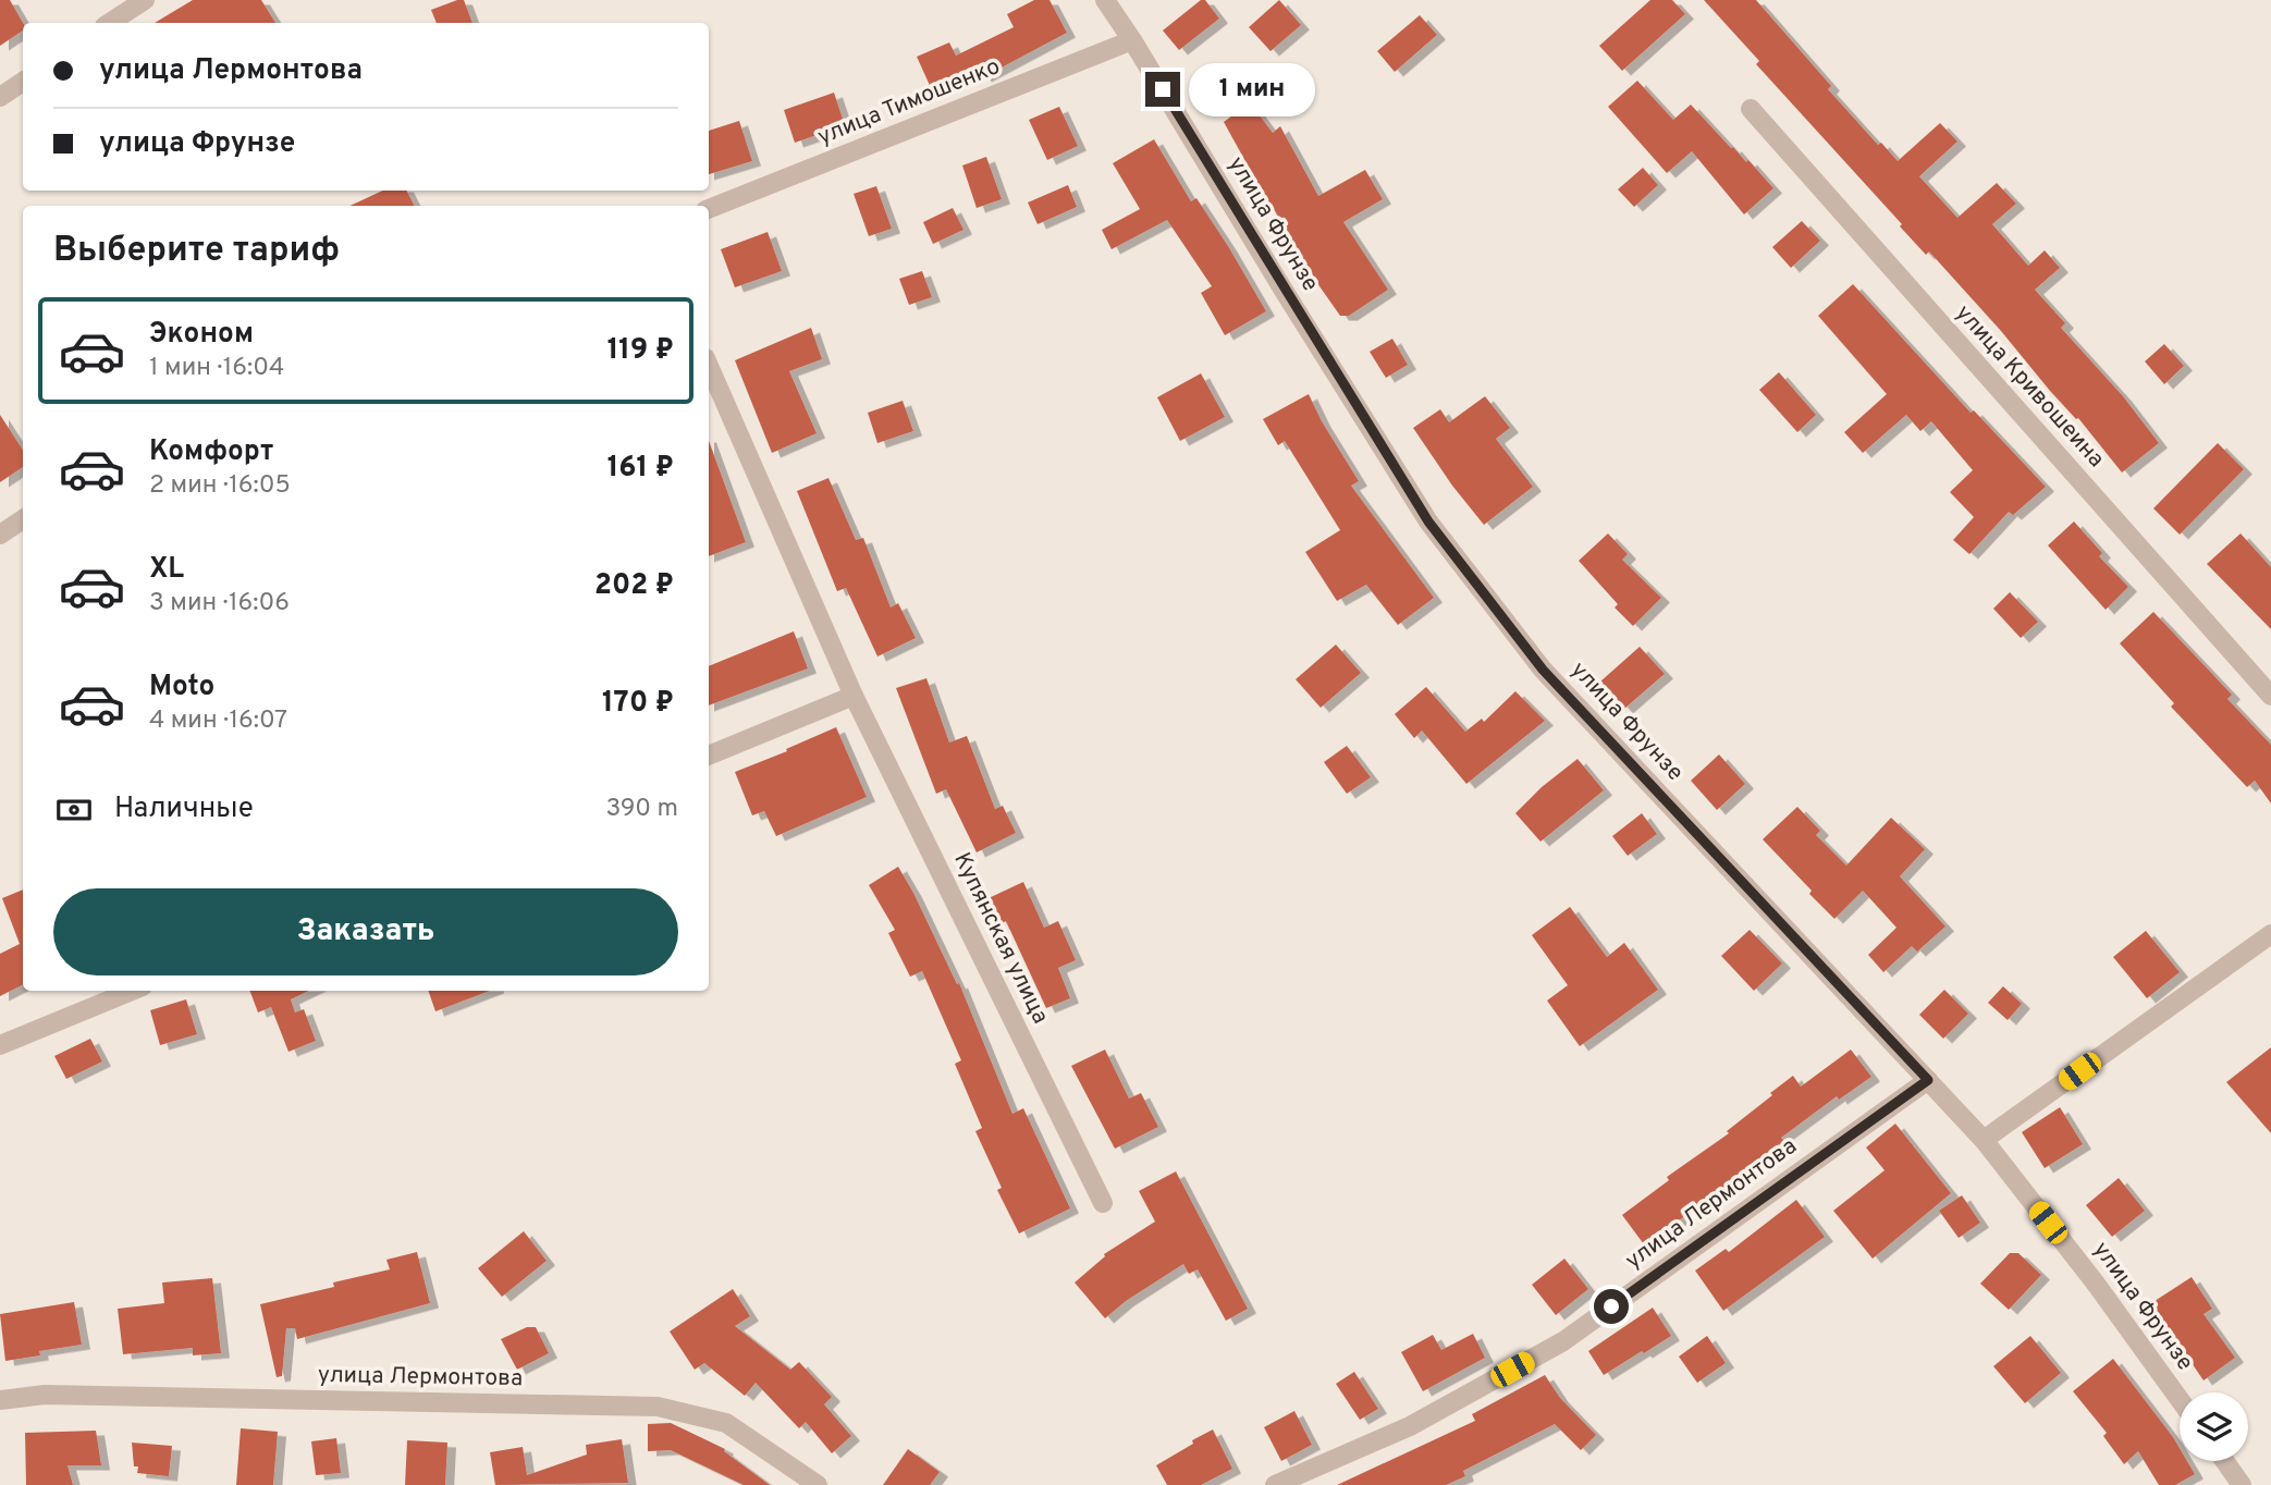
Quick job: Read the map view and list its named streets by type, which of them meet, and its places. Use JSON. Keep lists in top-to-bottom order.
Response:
{
  "streets": {
    "street": [
      "улица Тимошенко",
      "улица Фрунзе",
      "улица Кривошеина",
      "Купянская улица",
      "улица Лермонтова"
    ]
  },
  "crossings": [
    ["улица Тимошенко", "улица Фрунзе"],
    ["улица Фрунзе", "улица Лермонтова"]
  ],
  "page": {
    "banner": ["улица Лермонтова", "улица Фрунзе"],
    "bubble": "1 мин",
    "heading": "Выберите тариф",
    "list": [
      {
        "name": "Эконом",
        "note": "1 мин · 16:04",
        "value": "119 ₽"
      },
      {
        "name": "Комфорт",
        "note": "2 мин · 16:05",
        "value": "161 ₽"
      },
      {
        "name": "XL",
        "note": "3 мин · 16:06",
        "value": "202 ₽"
      },
      {
        "name": "Moto",
        "note": "4 мин · 16:07",
        "value": "170 ₽"
      }
    ],
    "pay": ["Наличные", "390 m"],
    "buttons": "Заказать"
  }
}
